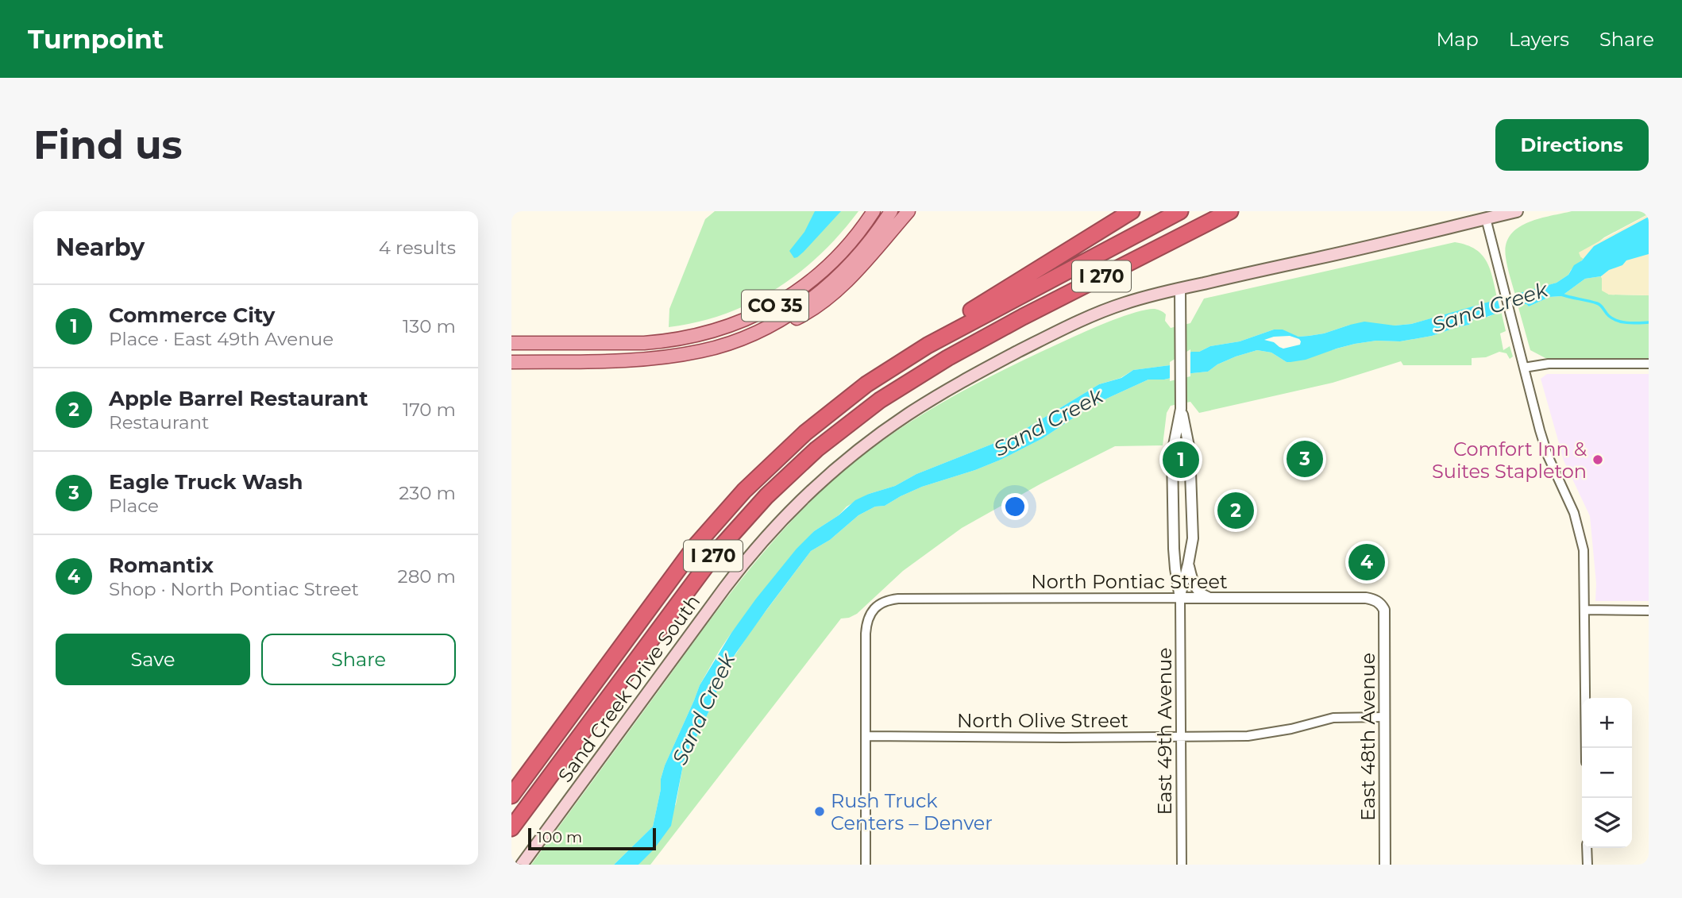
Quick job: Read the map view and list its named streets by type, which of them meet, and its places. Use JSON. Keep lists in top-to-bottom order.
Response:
{
  "streets": {
    "highway": ["I 270"],
    "main road": ["CO 35", "Sand Creek Drive South"],
    "street": [
      "North Pontiac Street",
      "North Olive Street",
      "East 49th Avenue",
      "East 48th Avenue"
    ]
  },
  "crossings": [
    ["North Pontiac Street", "North Olive Street"],
    ["North Pontiac Street", "East 49th Avenue"],
    ["North Pontiac Street", "East 48th Avenue"],
    ["Sand Creek Drive South", "East 49th Avenue"],
    ["North Olive Street", "East 49th Avenue"],
    ["North Olive Street", "East 48th Avenue"]
  ],
  "water": ["Sand Creek"],
  "places": ["Comfort Inn & Suites Stapleton", "Rush Truck Centers – Denver"],
  "scale_bar": "100 m",
  "page": {
    "header": "Turnpoint",
    "nav": ["Map", "Layers", "Share"],
    "buttons": [
      "Directions",
      ["Save", "Share"]
    ],
    "title": "Find us",
    "heading": ["Nearby", "4 results"],
    "list": [
      {
        "mark": "1",
        "name": "Commerce City",
        "note": "Place · East 49th Avenue",
        "value": "130 m"
      },
      {
        "mark": "2",
        "name": "Apple Barrel Restaurant",
        "note": "Restaurant",
        "value": "170 m"
      },
      {
        "mark": "3",
        "name": "Eagle Truck Wash",
        "note": "Place",
        "value": "230 m"
      },
      {
        "mark": "4",
        "name": "Romantix",
        "note": "Shop · North Pontiac Street",
        "value": "280 m"
      }
    ],
    "pins": [
      "3",
      "1",
      "2",
      "4"
    ],
    "map_buttons": ["+", "−"],
    "scale": "100 m"
  }
}
